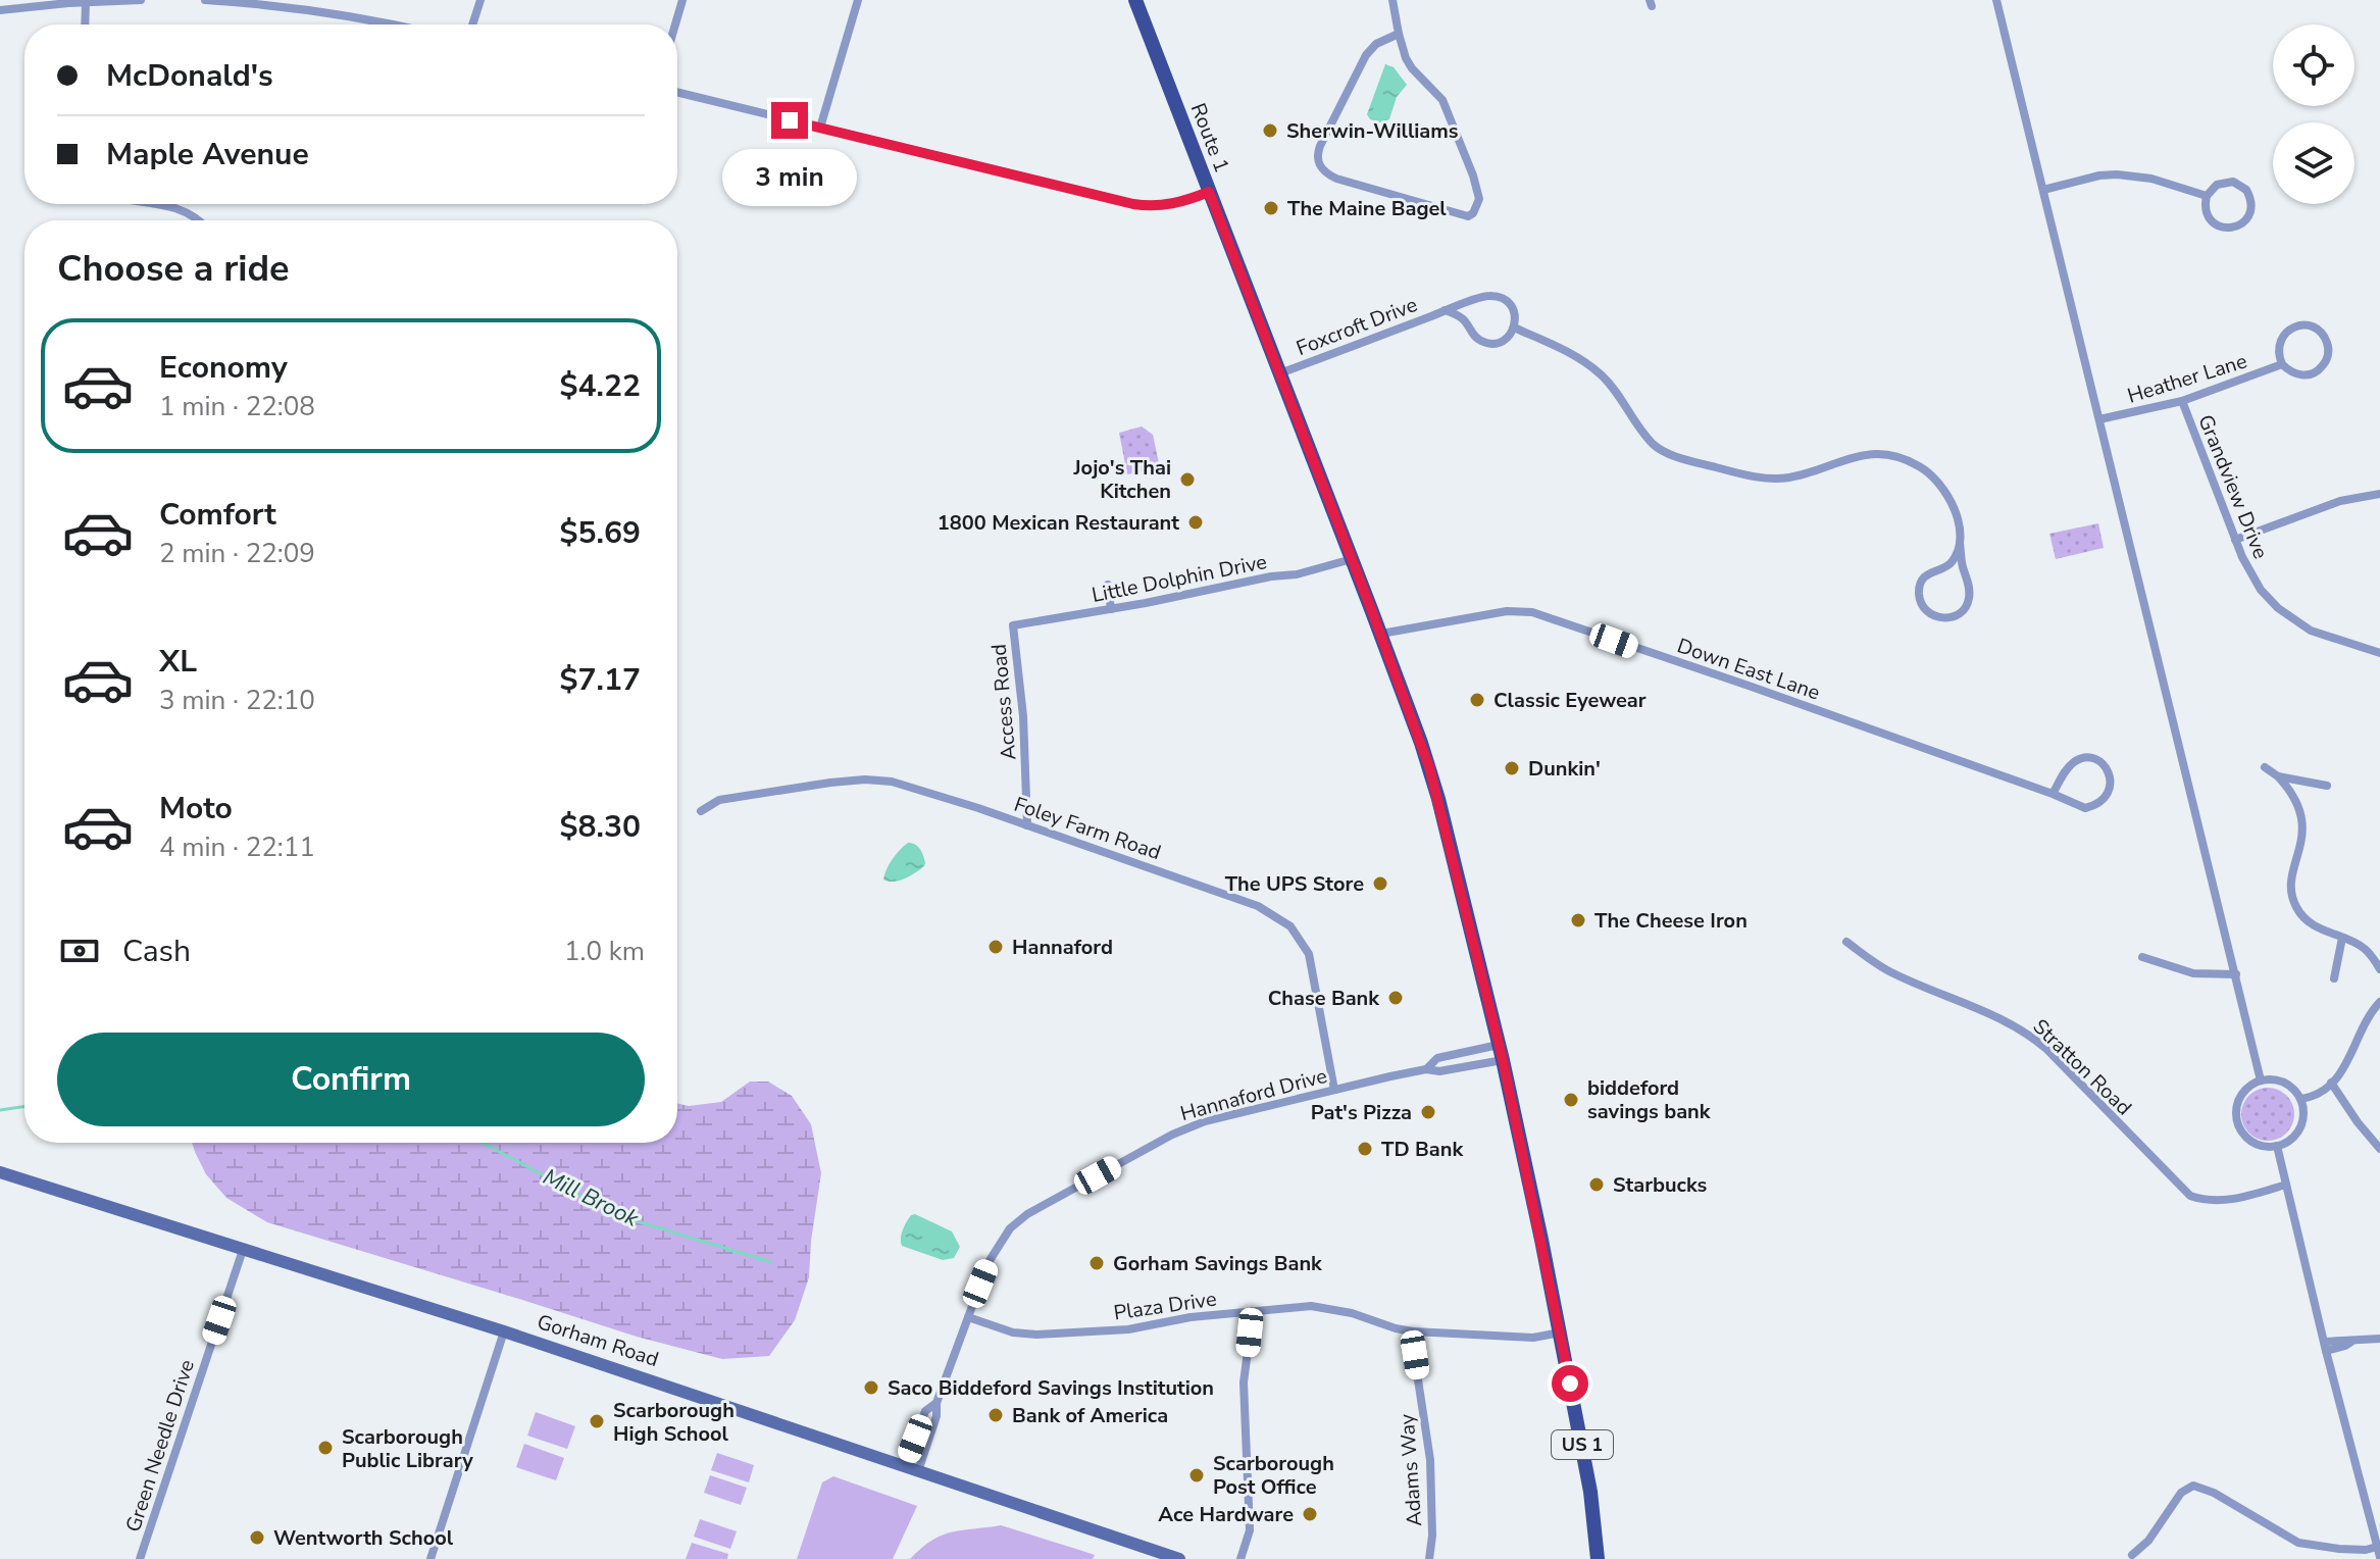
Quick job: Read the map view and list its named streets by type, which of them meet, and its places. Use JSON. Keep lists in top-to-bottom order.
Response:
{
  "streets": {
    "main road": ["Route 1", "Gorham Road", "US 1"],
    "street": [
      "Foxcroft Drive",
      "Heather Lane",
      "Grandview Drive",
      "Little Dolphin Drive",
      "Down East Lane",
      "Access Road",
      "Foley Farm Road",
      "Stratton Road",
      "Hannaford Drive",
      "Plaza Drive",
      "Green Needle Drive",
      "Adams Way"
    ]
  },
  "crossings": [
    ["Route 1", "Foxcroft Drive"],
    ["Route 1", "Little Dolphin Drive"],
    ["Route 1", "Down East Lane"],
    ["Route 1", "Hannaford Drive"],
    ["Route 1", "Plaza Drive"],
    ["Heather Lane", "Grandview Drive"],
    ["Little Dolphin Drive", "Access Road"],
    ["Access Road", "Foley Farm Road"],
    ["Foley Farm Road", "Hannaford Drive"],
    ["Hannaford Drive", "Plaza Drive"],
    ["Hannaford Drive", "Gorham Road"],
    ["Plaza Drive", "Adams Way"],
    ["Gorham Road", "Green Needle Drive"]
  ],
  "water": ["Mill Brook"],
  "places": [
    "Sherwin-Williams",
    "The Maine Bagel",
    "Jojo's Thai Kitchen",
    "1800 Mexican Restaurant",
    "Classic Eyewear",
    "Dunkin'",
    "The UPS Store",
    "The Cheese Iron",
    "Hannaford",
    "Chase Bank",
    "biddeford savings bank",
    "Pat's Pizza",
    "TD Bank",
    "Starbucks",
    "Gorham Savings Bank",
    "Saco Biddeford Savings Institution",
    "Bank of America",
    "Scarborough High School",
    "Scarborough Public Library",
    "Scarborough Post Office",
    "Ace Hardware",
    "Wentworth School"
  ],
  "page": {
    "banner": ["McDonald's", "Maple Avenue"],
    "bubble": "3 min",
    "heading": "Choose a ride",
    "list": [
      {
        "name": "Economy",
        "note": "1 min · 22:08",
        "value": "$4.22"
      },
      {
        "name": "Comfort",
        "note": "2 min · 22:09",
        "value": "$5.69"
      },
      {
        "name": "XL",
        "note": "3 min · 22:10",
        "value": "$7.17"
      },
      {
        "name": "Moto",
        "note": "4 min · 22:11",
        "value": "$8.30"
      }
    ],
    "pay": ["Cash", "1.0 km"],
    "buttons": "Confirm"
  }
}
